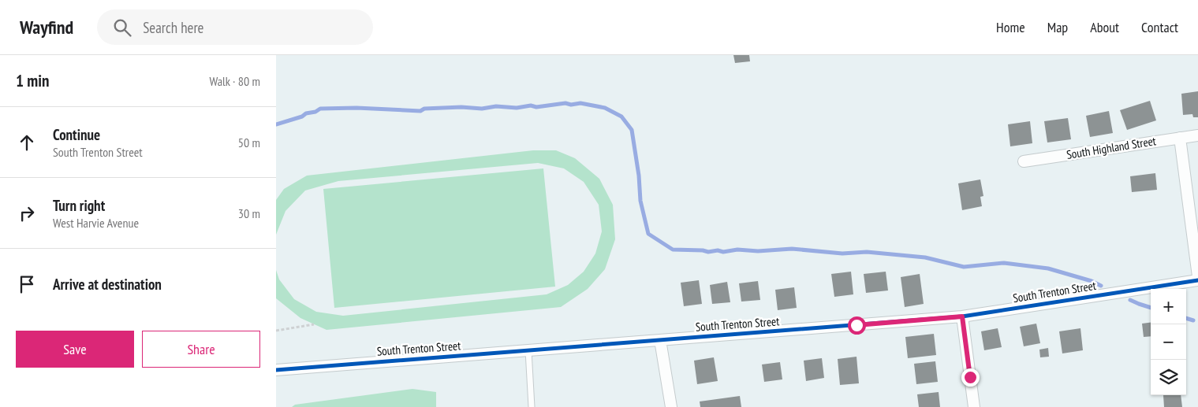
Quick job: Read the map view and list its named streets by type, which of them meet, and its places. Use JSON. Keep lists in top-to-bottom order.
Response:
{
  "streets": {
    "street": ["South Highland Street", "South Trenton Street"]
  },
  "page": {
    "header": "Wayfind",
    "search": "Search here",
    "nav": [
      "Home",
      "Map",
      "About",
      "Contact"
    ],
    "heading": ["1 min", "Walk · 80 m"],
    "list": [
      ["Continue", "South Trenton Street", "50 m"],
      ["Turn right", "West Harvie Avenue", "30 m"],
      "Arrive at destination"
    ],
    "map_buttons": ["+", "−"],
    "buttons": ["Save", "Share"]
  }
}
